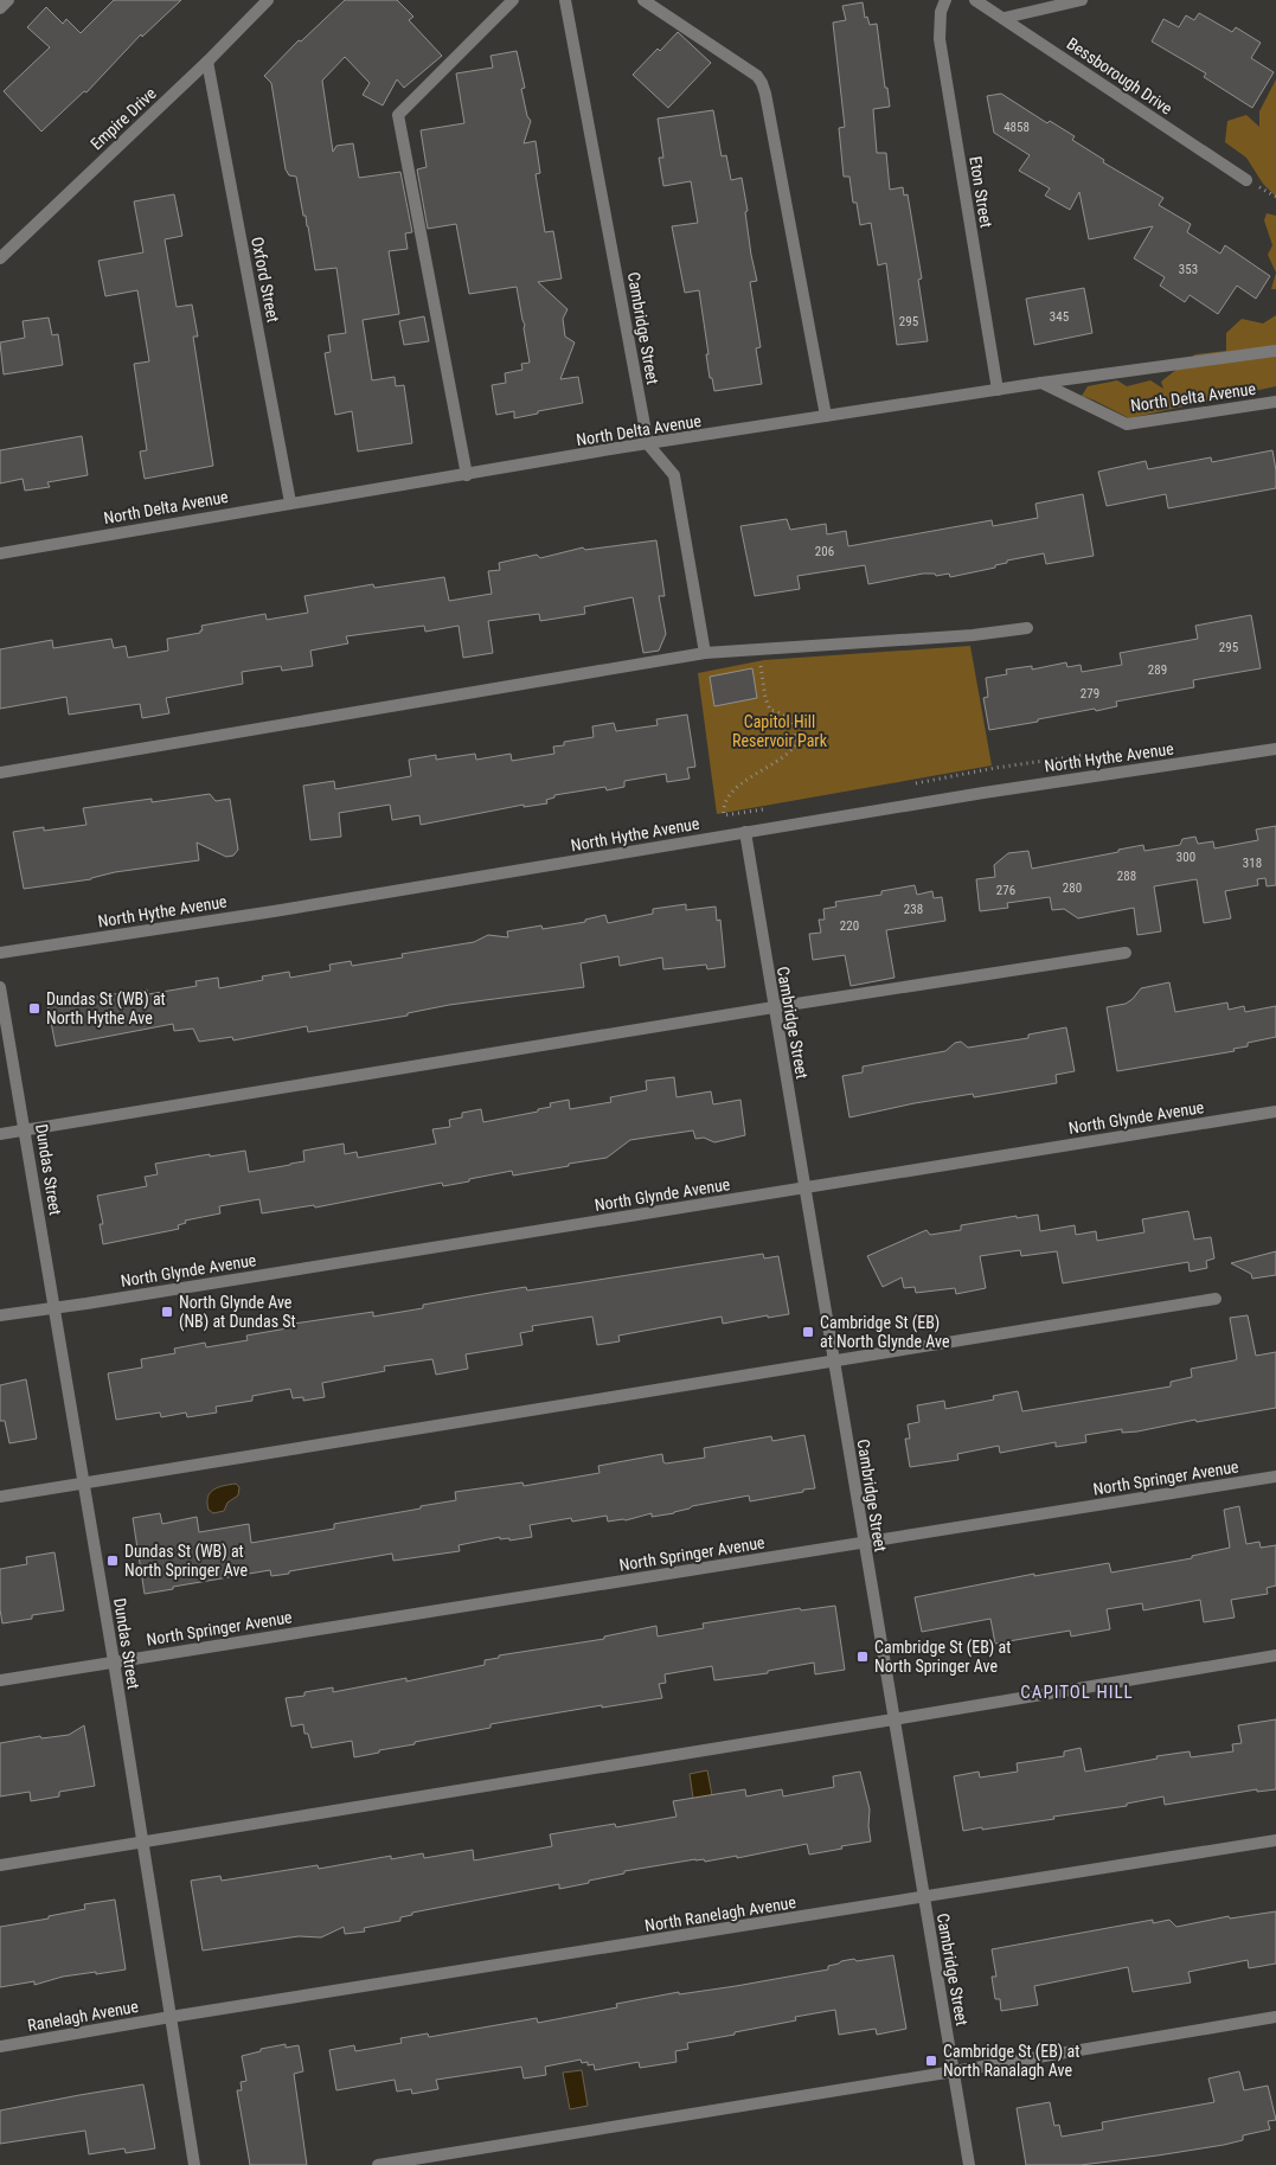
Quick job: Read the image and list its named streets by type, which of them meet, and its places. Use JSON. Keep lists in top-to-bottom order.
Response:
{
  "streets": {
    "street": [
      "Bessborough Drive",
      "Empire Drive",
      "Eton Street",
      "Oxford Street",
      "Cambridge Street",
      "North Delta Avenue",
      "North Hythe Avenue",
      "North Glynde Avenue",
      "Dundas Street",
      "North Springer Avenue",
      "North Ranelagh Avenue",
      "Ranelagh Avenue"
    ]
  },
  "crossings": [
    ["Empire Drive", "Oxford Street"],
    ["Eton Street", "North Delta Avenue"],
    ["Oxford Street", "North Delta Avenue"],
    ["Cambridge Street", "North Delta Avenue"],
    ["Cambridge Street", "North Hythe Avenue"],
    ["Cambridge Street", "North Glynde Avenue"],
    ["Cambridge Street", "North Springer Avenue"],
    ["Cambridge Street", "North Ranelagh Avenue"],
    ["North Glynde Avenue", "Dundas Street"],
    ["Dundas Street", "North Springer Avenue"],
    ["Dundas Street", "North Ranelagh Avenue"],
    ["Dundas Street", "Ranelagh Avenue"],
    ["North Ranelagh Avenue", "Ranelagh Avenue"]
  ],
  "districts": ["CAPITOL HILL"],
  "parks": ["Capitol Hill Reservoir Park"],
  "places": {
    "transit": [
      "Dundas St (WB) at North Hythe Ave",
      "North Glynde Ave (NB) at Dundas St",
      "Cambridge St (EB) at North Glynde Ave",
      "Dundas St (WB) at North Springer Ave",
      "Cambridge St (EB) at North Springer Ave",
      "Cambridge St (EB) at North Ranalagh Ave"
    ]
  },
  "house_numbers": [
    "4858",
    "353",
    "345",
    "295",
    "206",
    "295",
    "289",
    "279",
    "300",
    "318",
    "288",
    "280",
    "276",
    "238",
    "220"
  ]
}
